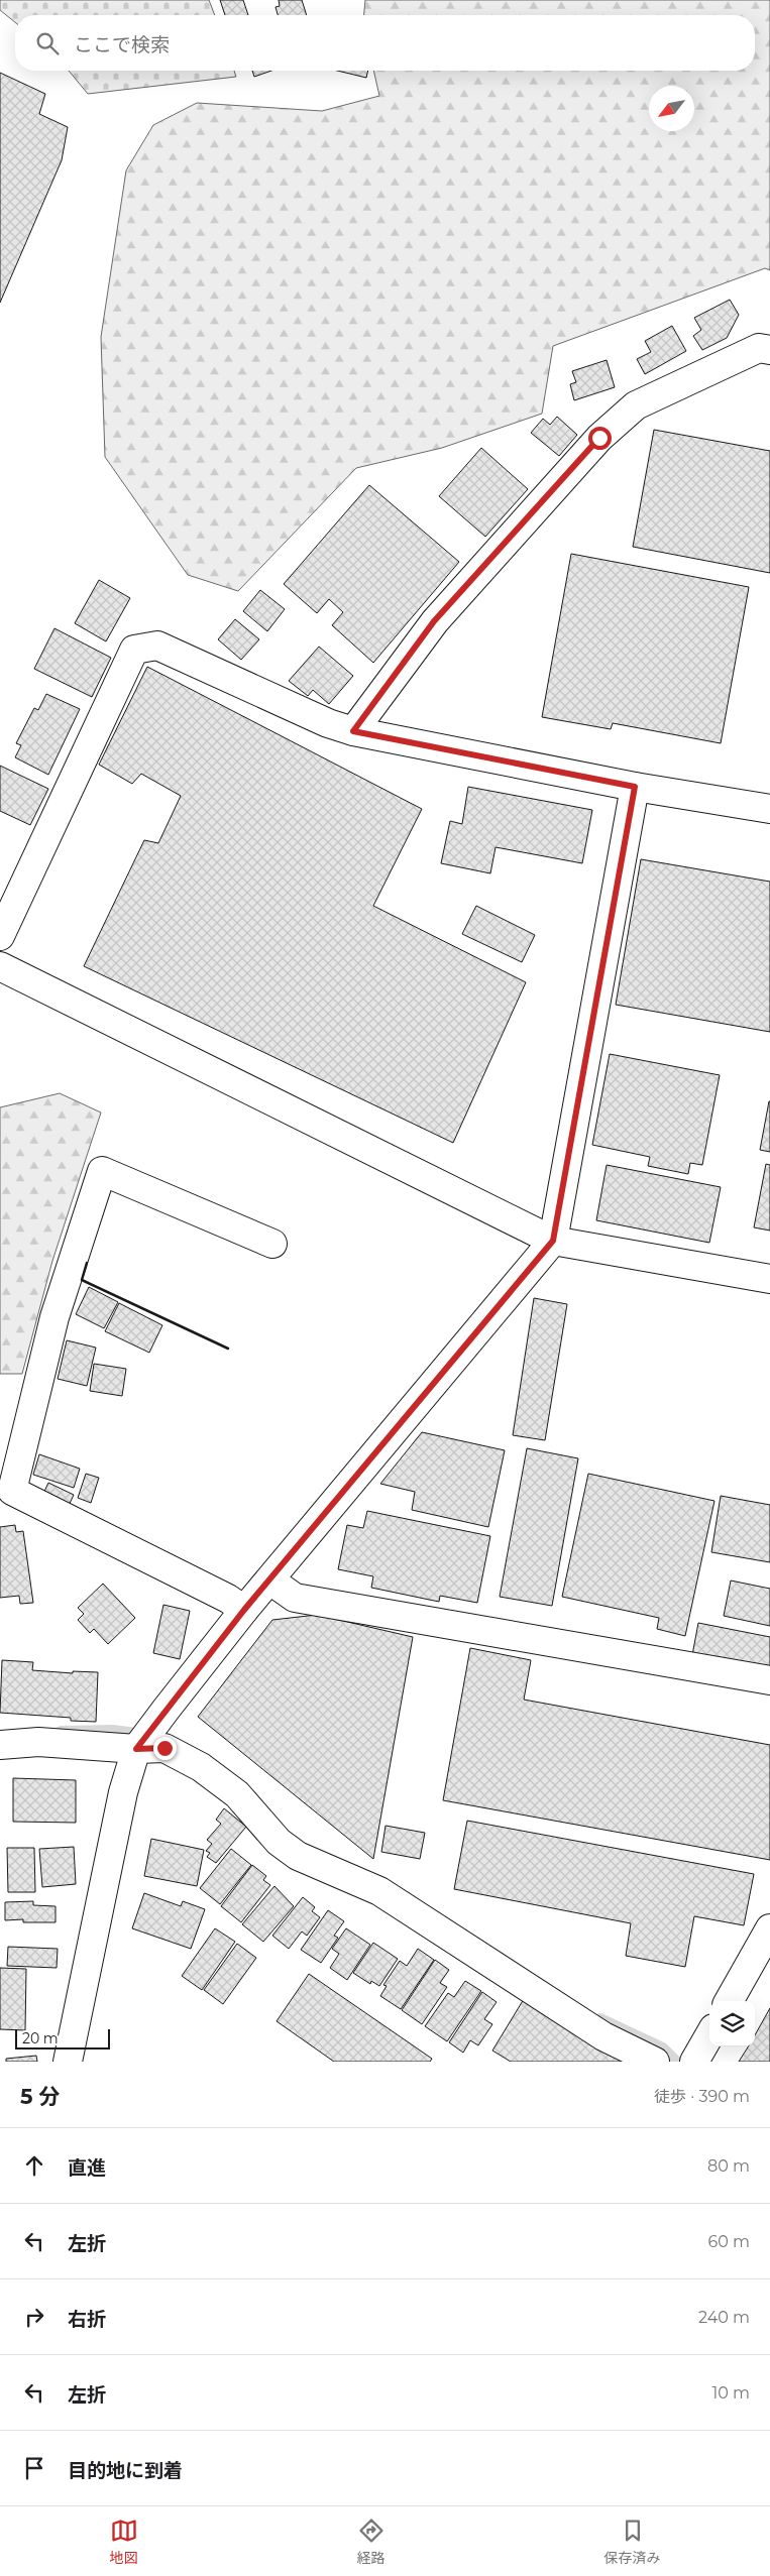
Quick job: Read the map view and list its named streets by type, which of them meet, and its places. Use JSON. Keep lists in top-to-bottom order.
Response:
{
  "scale_bar": "20 m",
  "north": "bottom left",
  "page": {
    "search": "ここで検索",
    "scale": "20 m",
    "heading": ["5 分", "徒歩 · 390 m"],
    "list": [
      ["直進", "80 m"],
      ["左折", "60 m"],
      ["右折", "240 m"],
      ["左折", "10 m"],
      "目的地に到着"
    ],
    "nav": ["地図", "経路", "保存済み"]
  }
}
